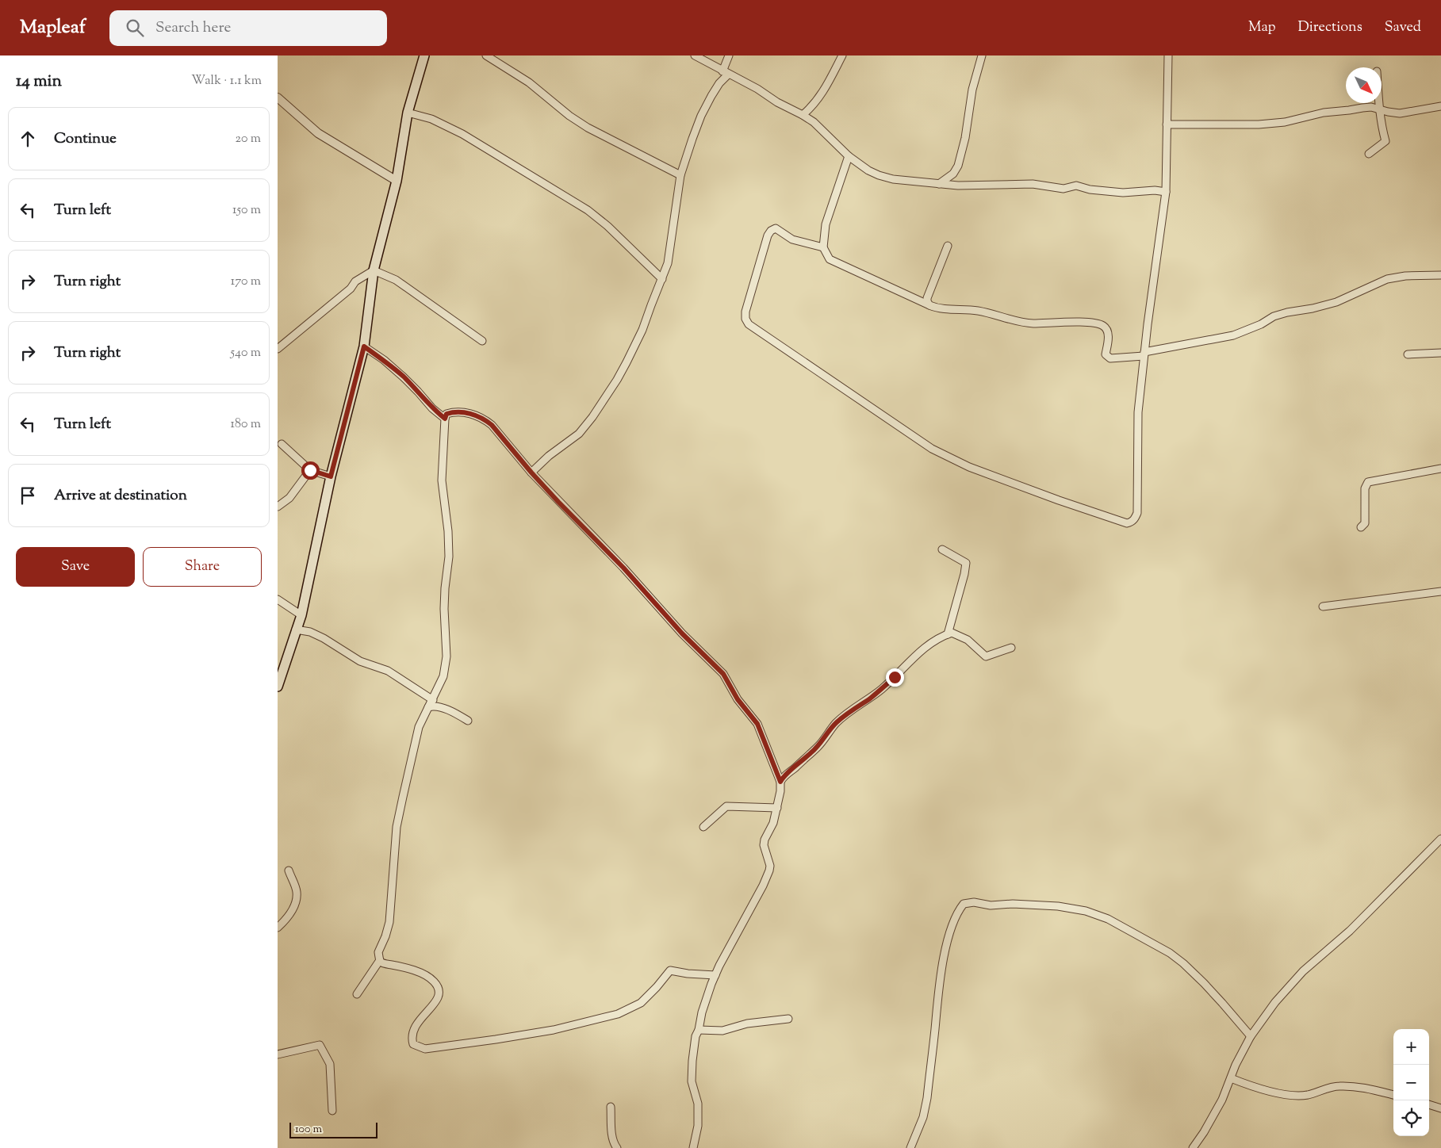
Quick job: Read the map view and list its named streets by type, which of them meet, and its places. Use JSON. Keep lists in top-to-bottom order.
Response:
{
  "scale_bar": "100 m",
  "north": "bottom right",
  "page": {
    "header": "Mapleaf",
    "search": "Search here",
    "nav": ["Map", "Directions", "Saved"],
    "heading": ["14 min", "Walk · 1.1 km"],
    "list": [
      ["Continue", "20 m"],
      ["Turn left", "150 m"],
      ["Turn right", "170 m"],
      ["Turn right", "540 m"],
      ["Turn left", "180 m"],
      "Arrive at destination"
    ],
    "buttons": ["Save", "Share"],
    "map_buttons": ["+", "−"],
    "scale": "100 m"
  }
}
